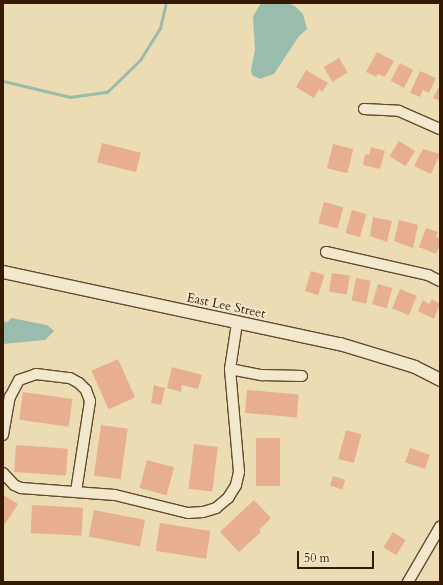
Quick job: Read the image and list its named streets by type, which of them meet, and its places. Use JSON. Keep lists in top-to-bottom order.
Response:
{
  "streets": {
    "street": ["East Lee Street"]
  },
  "scale_bar": "50 m"
}
